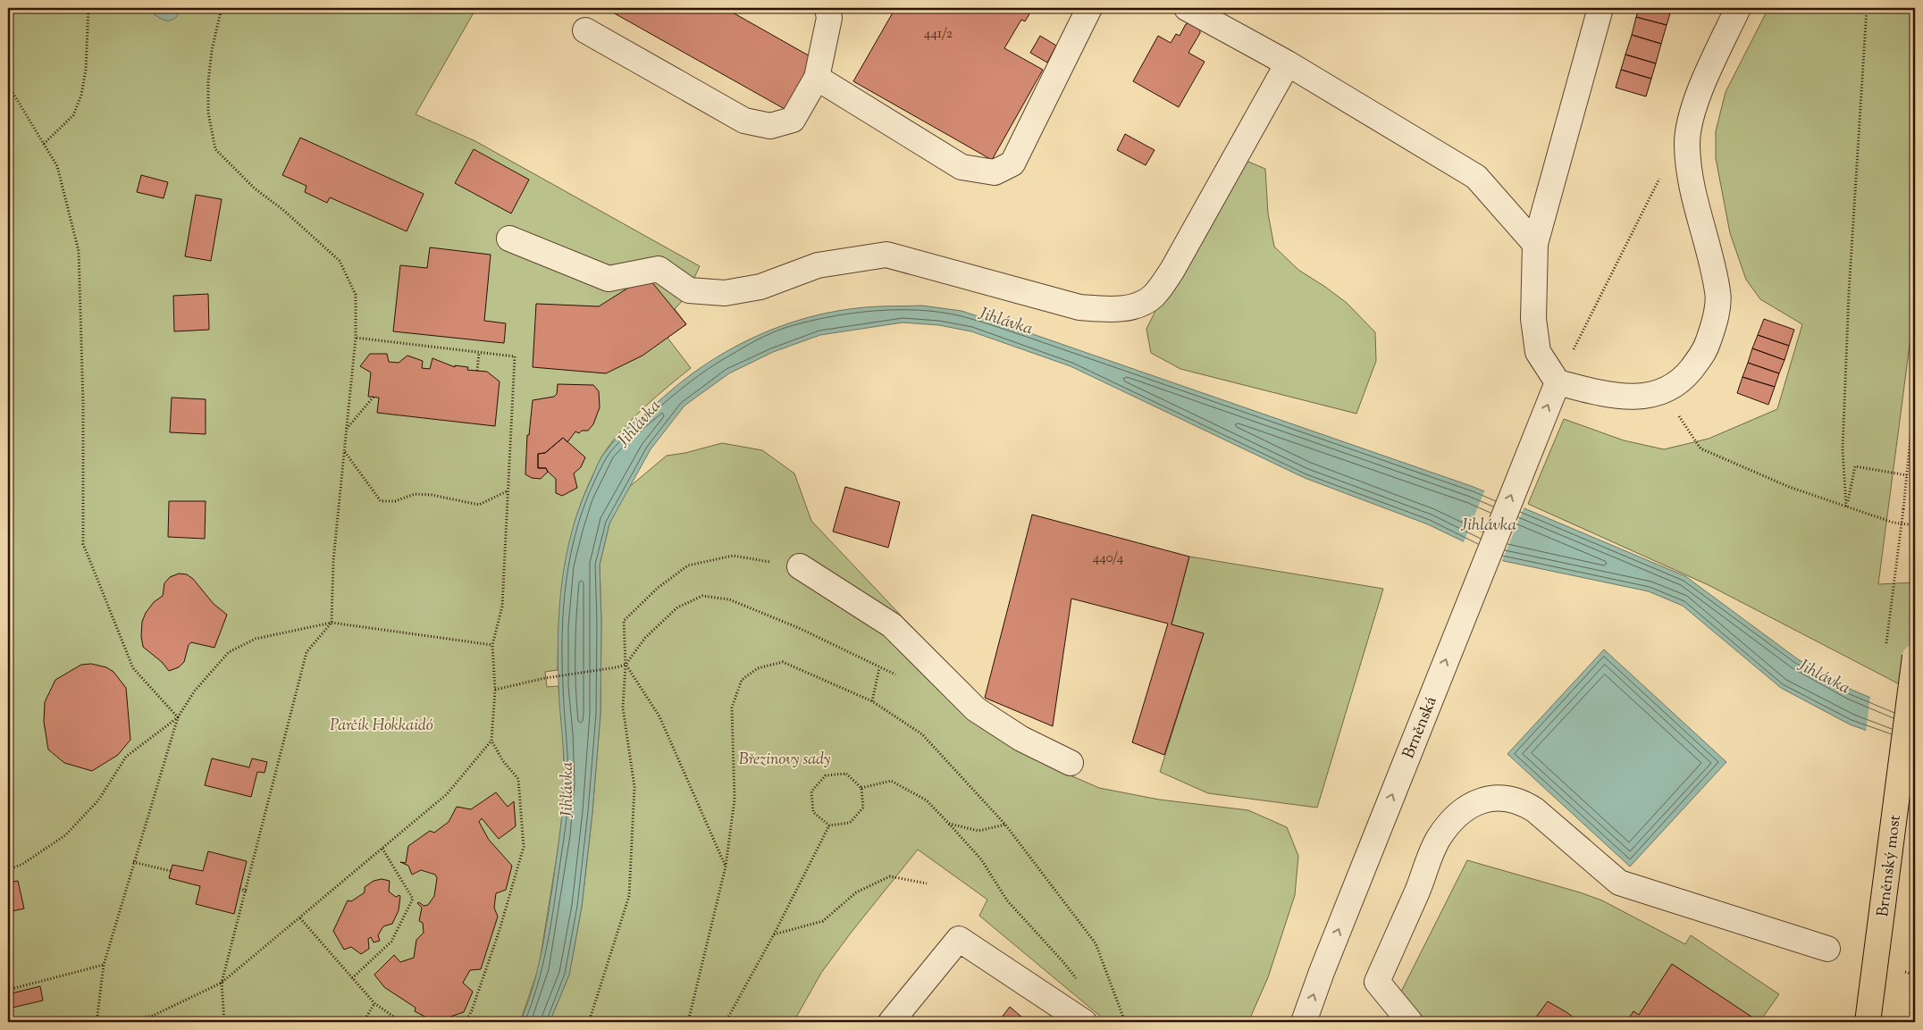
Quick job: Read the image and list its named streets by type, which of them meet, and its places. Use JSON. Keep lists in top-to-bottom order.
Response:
{
  "streets": {
    "main road": ["Brněnský most"],
    "street": ["Brněnská"]
  },
  "one_way": ["Brněnská"],
  "water": ["Jihlávka"],
  "parks": ["Parčík Hokkaidó", "Březinovy sady"],
  "house_numbers": ["441/2", "440/4"]
}
